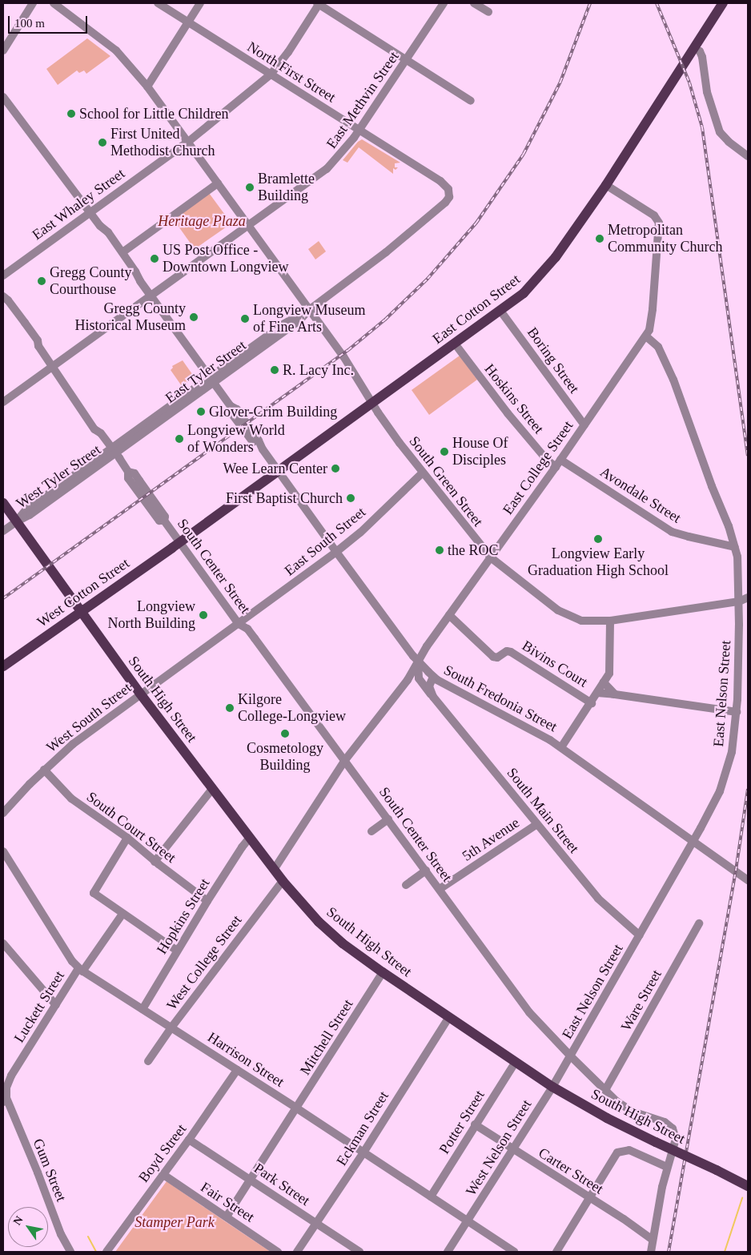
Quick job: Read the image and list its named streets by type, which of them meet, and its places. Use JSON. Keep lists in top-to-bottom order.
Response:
{
  "streets": {
    "main road": ["East Cotton Street", "West Cotton Street", "South High Street"],
    "street": [
      "North First Street",
      "East Methvin Street",
      "East Whaley Street",
      "Boring Street",
      "East Tyler Street",
      "Hoskins Street",
      "East College Street",
      "West Tyler Street",
      "South Green Street",
      "Avondale Street",
      "East South Street",
      "South Center Street",
      "Bivins Court",
      "East Nelson Street",
      "South Fredonia Street",
      "West South Street",
      "South Main Street",
      "South Court Street",
      "5th Avenue",
      "Hopkins Street",
      "West College Street",
      "Ware Street",
      "Luckett Street",
      "Mitchell Street",
      "Harrison Street",
      "Potter Street",
      "Eckman Street",
      "West Nelson Street",
      "Boyd Street",
      "Gum Street",
      "Carter Street",
      "Park Street",
      "Fair Street"
    ]
  },
  "crossings": [
    ["North First Street", "East Methvin Street"],
    ["North First Street", "East Whaley Street"],
    ["North First Street", "East Tyler Street"],
    ["East Methvin Street", "South Green Street"],
    ["East Methvin Street", "South Fredonia Street"],
    ["East Whaley Street", "South Green Street"],
    ["East Cotton Street", "Boring Street"],
    ["East Cotton Street", "Hoskins Street"],
    ["East Cotton Street", "East College Street"],
    ["East Cotton Street", "South Green Street"],
    ["East Cotton Street", "South Center Street"],
    ["East Cotton Street", "West Cotton Street"],
    ["East Cotton Street", "South Fredonia Street"],
    ["Boring Street", "East College Street"],
    ["East Tyler Street", "West Tyler Street"],
    ["East Tyler Street", "South Green Street"],
    ["East Tyler Street", "South Center Street"],
    ["East Tyler Street", "South Fredonia Street"],
    ["Hoskins Street", "East College Street"],
    ["Hoskins Street", "Avondale Street"],
    ["East College Street", "South Green Street"],
    ["East College Street", "Avondale Street"],
    ["East College Street", "South Center Street"],
    ["East College Street", "Bivins Court"],
    ["East College Street", "East Nelson Street"],
    ["East College Street", "South Fredonia Street"],
    ["East College Street", "South Main Street"],
    ["West Tyler Street", "South Center Street"],
    ["West Tyler Street", "South High Street"],
    ["South Green Street", "East South Street"],
    ["South Green Street", "East Nelson Street"],
    ["Avondale Street", "East Nelson Street"],
    ["East South Street", "South Center Street"],
    ["East South Street", "South Fredonia Street"],
    ["East South Street", "West South Street"],
    ["South Center Street", "West Cotton Street"],
    ["South Center Street", "East Nelson Street"],
    ["South Center Street", "West South Street"],
    ["South Center Street", "5th Avenue"],
    ["South Center Street", "Ware Street"],
    ["South Center Street", "West Nelson Street"],
    ["West Cotton Street", "South High Street"],
    ["East Nelson Street", "South Fredonia Street"],
    ["East Nelson Street", "South Main Street"],
    ["East Nelson Street", "West Nelson Street"],
    ["South Fredonia Street", "South Main Street"],
    ["South High Street", "West South Street"],
    ["South High Street", "Hopkins Street"],
    ["South High Street", "West College Street"],
    ["South High Street", "Mitchell Street"],
    ["South High Street", "Potter Street"],
    ["South High Street", "Eckman Street"],
    ["South High Street", "West Nelson Street"],
    ["West South Street", "South Court Street"],
    ["South Main Street", "5th Avenue"],
    ["South Court Street", "Hopkins Street"],
    ["Hopkins Street", "Harrison Street"],
    ["West College Street", "Harrison Street"],
    ["Luckett Street", "Harrison Street"],
    ["Luckett Street", "Gum Street"],
    ["Mitchell Street", "Harrison Street"],
    ["Mitchell Street", "Park Street"],
    ["Mitchell Street", "Fair Street"],
    ["Harrison Street", "Potter Street"],
    ["Harrison Street", "Eckman Street"],
    ["Harrison Street", "West Nelson Street"],
    ["Harrison Street", "Boyd Street"],
    ["Potter Street", "Carter Street"],
    ["Eckman Street", "Park Street"],
    ["West Nelson Street", "Carter Street"],
    ["Boyd Street", "Park Street"],
    ["Boyd Street", "Fair Street"]
  ],
  "parks": ["Heritage Plaza", "Stamper Park"],
  "places": [
    "School for Little Children",
    "First United Methodist Church",
    "Bramlette Building",
    "Metropolitan Community Church",
    "US Post Office - Downtown Longview",
    "Gregg County Courthouse",
    "Gregg County Historical Museum",
    "Longview Museum of Fine Arts",
    "R. Lacy Inc.",
    "Glover-Crim Building",
    "Longview World of Wonders",
    "House Of Disciples",
    "Wee Learn Center",
    "First Baptist Church",
    "Longview Early Graduation High School",
    "the ROC",
    "Longview North Building",
    "Kilgore College-Longview",
    "Cosmetology Building"
  ],
  "scale_bar": "100 m",
  "north": "top left"
}
